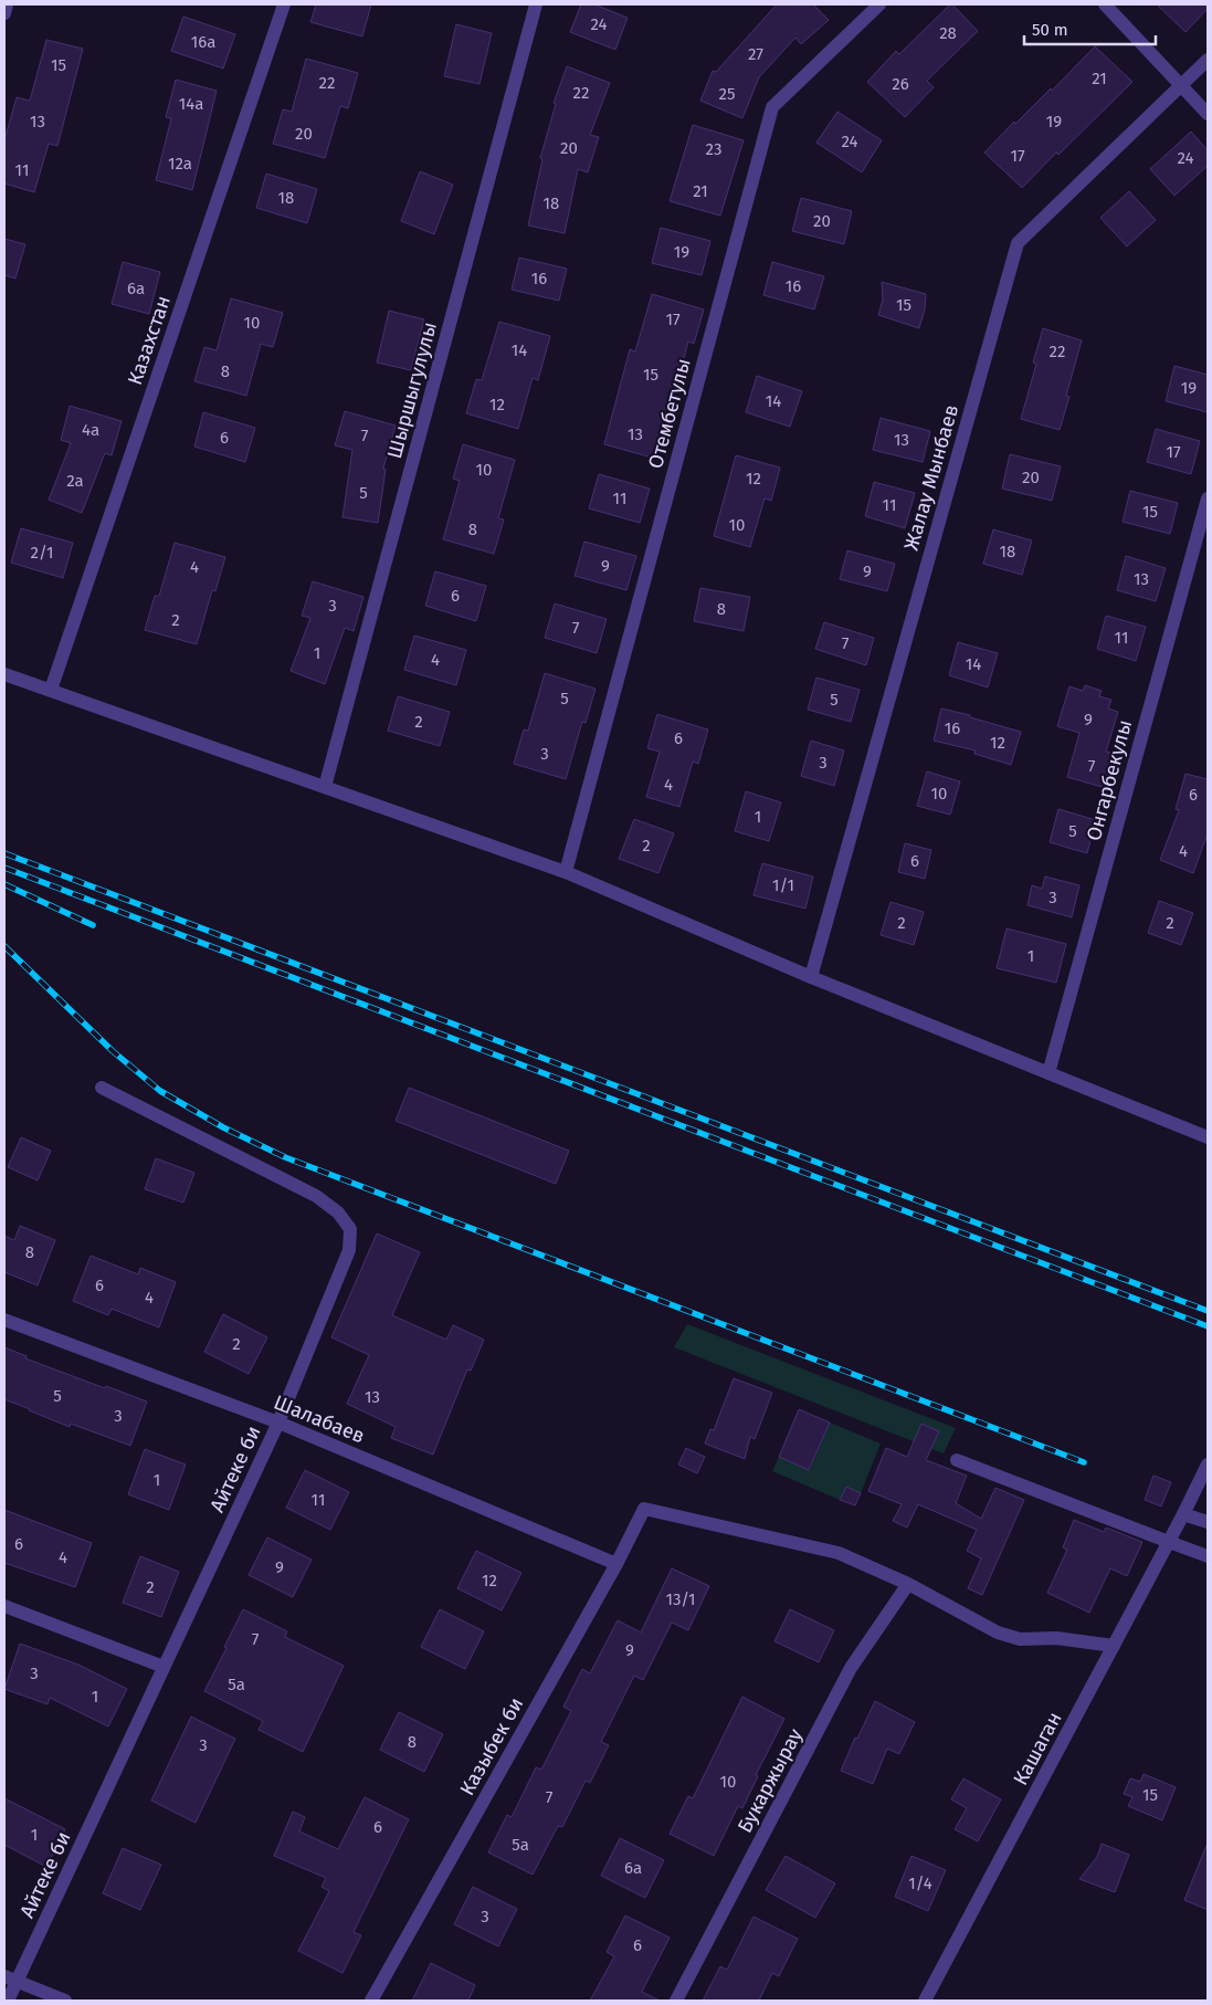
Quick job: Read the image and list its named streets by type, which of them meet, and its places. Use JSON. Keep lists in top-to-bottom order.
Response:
{
  "streets": {
    "street": [
      "Казахстан",
      "Шыршыгулулы",
      "Отембетулы",
      "Жалау Мынбаев",
      "Онгарбекулы",
      "Шалабаев",
      "Айтеке би",
      "Казыбек би",
      "Кашаган",
      "Букаржырау"
    ]
  },
  "crossings": [
    ["Шалабаев", "Айтеке би"],
    ["Шалабаев", "Казыбек би"],
    ["Казыбек би", "Букаржырау"]
  ],
  "house_numbers": [
    "24",
    "28",
    "16а",
    "27",
    "15",
    "21",
    "22",
    "26",
    "22",
    "25",
    "14а",
    "13",
    "19",
    "20",
    "24",
    "20",
    "23",
    "17",
    "24",
    "12а",
    "11",
    "21",
    "18",
    "18",
    "20",
    "19",
    "16",
    "16",
    "6а",
    "15",
    "17",
    "10",
    "14",
    "22",
    "8",
    "15",
    "19",
    "14",
    "12",
    "4а",
    "13",
    "7",
    "6",
    "13",
    "17",
    "10",
    "20",
    "12",
    "2а",
    "5",
    "11",
    "11",
    "15",
    "10",
    "8",
    "18",
    "2/1",
    "9",
    "4",
    "9",
    "13",
    "6",
    "3",
    "8",
    "2",
    "7",
    "11",
    "7",
    "1",
    "4",
    "14",
    "5",
    "5",
    "9",
    "2",
    "16",
    "6",
    "12",
    "3",
    "3",
    "7",
    "4",
    "10",
    "6",
    "1",
    "5",
    "2",
    "4",
    "6",
    "1/1",
    "3",
    "2",
    "2",
    "1",
    "8",
    "6",
    "4",
    "2",
    "5",
    "13",
    "3",
    "1",
    "11",
    "6",
    "4",
    "9",
    "12",
    "2",
    "13/1",
    "7",
    "9",
    "3",
    "5а",
    "1",
    "8",
    "3",
    "10",
    "15",
    "7",
    "6",
    "1",
    "5а",
    "6а",
    "1/4",
    "3",
    "6"
  ],
  "scale_bar": "50 m"
}
